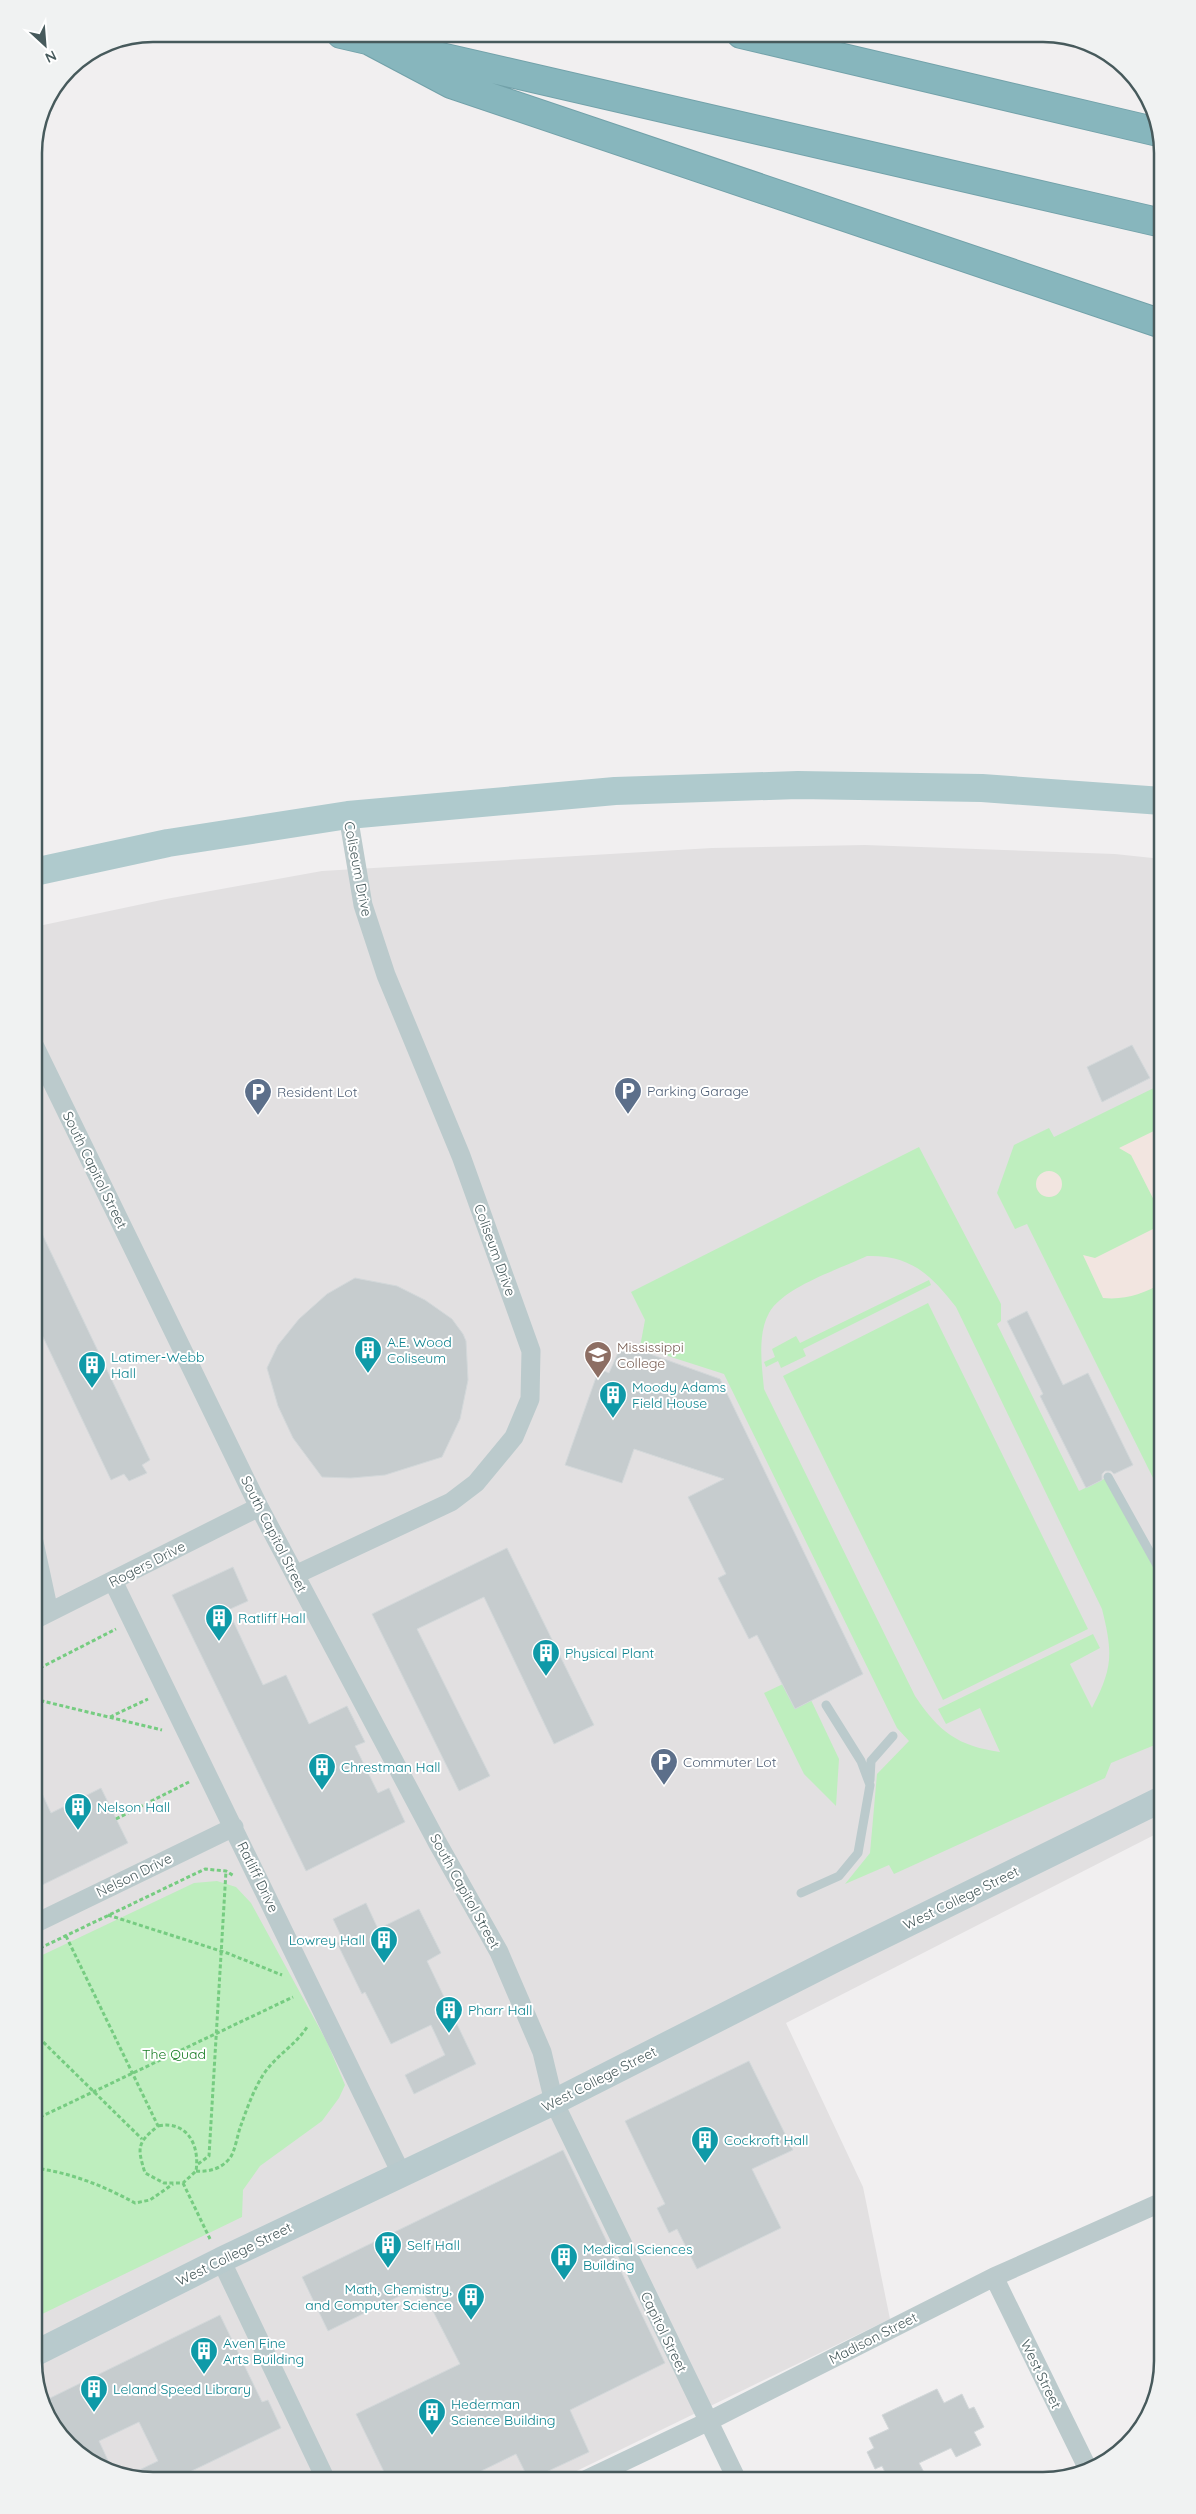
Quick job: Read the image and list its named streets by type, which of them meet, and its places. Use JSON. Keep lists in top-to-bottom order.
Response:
{
  "streets": {
    "street": [
      "Coliseum Drive",
      "South Capitol Street",
      "Rogers Drive",
      "Nelson Drive",
      "Ratliff Drive",
      "West College Street",
      "Capitol Street",
      "Madison Street",
      "West Street"
    ]
  },
  "crossings": [
    ["Coliseum Drive", "South Capitol Street"],
    ["South Capitol Street", "Rogers Drive"],
    ["South Capitol Street", "West College Street"],
    ["South Capitol Street", "Capitol Street"],
    ["Rogers Drive", "Ratliff Drive"],
    ["Nelson Drive", "Ratliff Drive"],
    ["Ratliff Drive", "West College Street"],
    ["West College Street", "Capitol Street"],
    ["Capitol Street", "Madison Street"],
    ["Madison Street", "West Street"]
  ],
  "parks": ["The Quad"],
  "places": {
    "parking": ["Parking Garage", "Resident Lot", "Commuter Lot"],
    "building": [
      "A.E. Wood Coliseum",
      "Latimer-Webb Hall",
      "Moody Adams Field House",
      "Ratliff Hall",
      "Physical Plant",
      "Chrestman Hall",
      "Nelson Hall",
      "Lowrey Hall",
      "Pharr Hall",
      "Cockroft Hall",
      "Self Hall",
      "Medical Sciences Building",
      "Math, Chemistry, and Computer Science",
      "Aven Fine Arts Building",
      "Leland Speed Library",
      "Hederman Science Building"
    ],
    "school or university": ["Mississippi College"]
  },
  "north": "bottom right"
}
